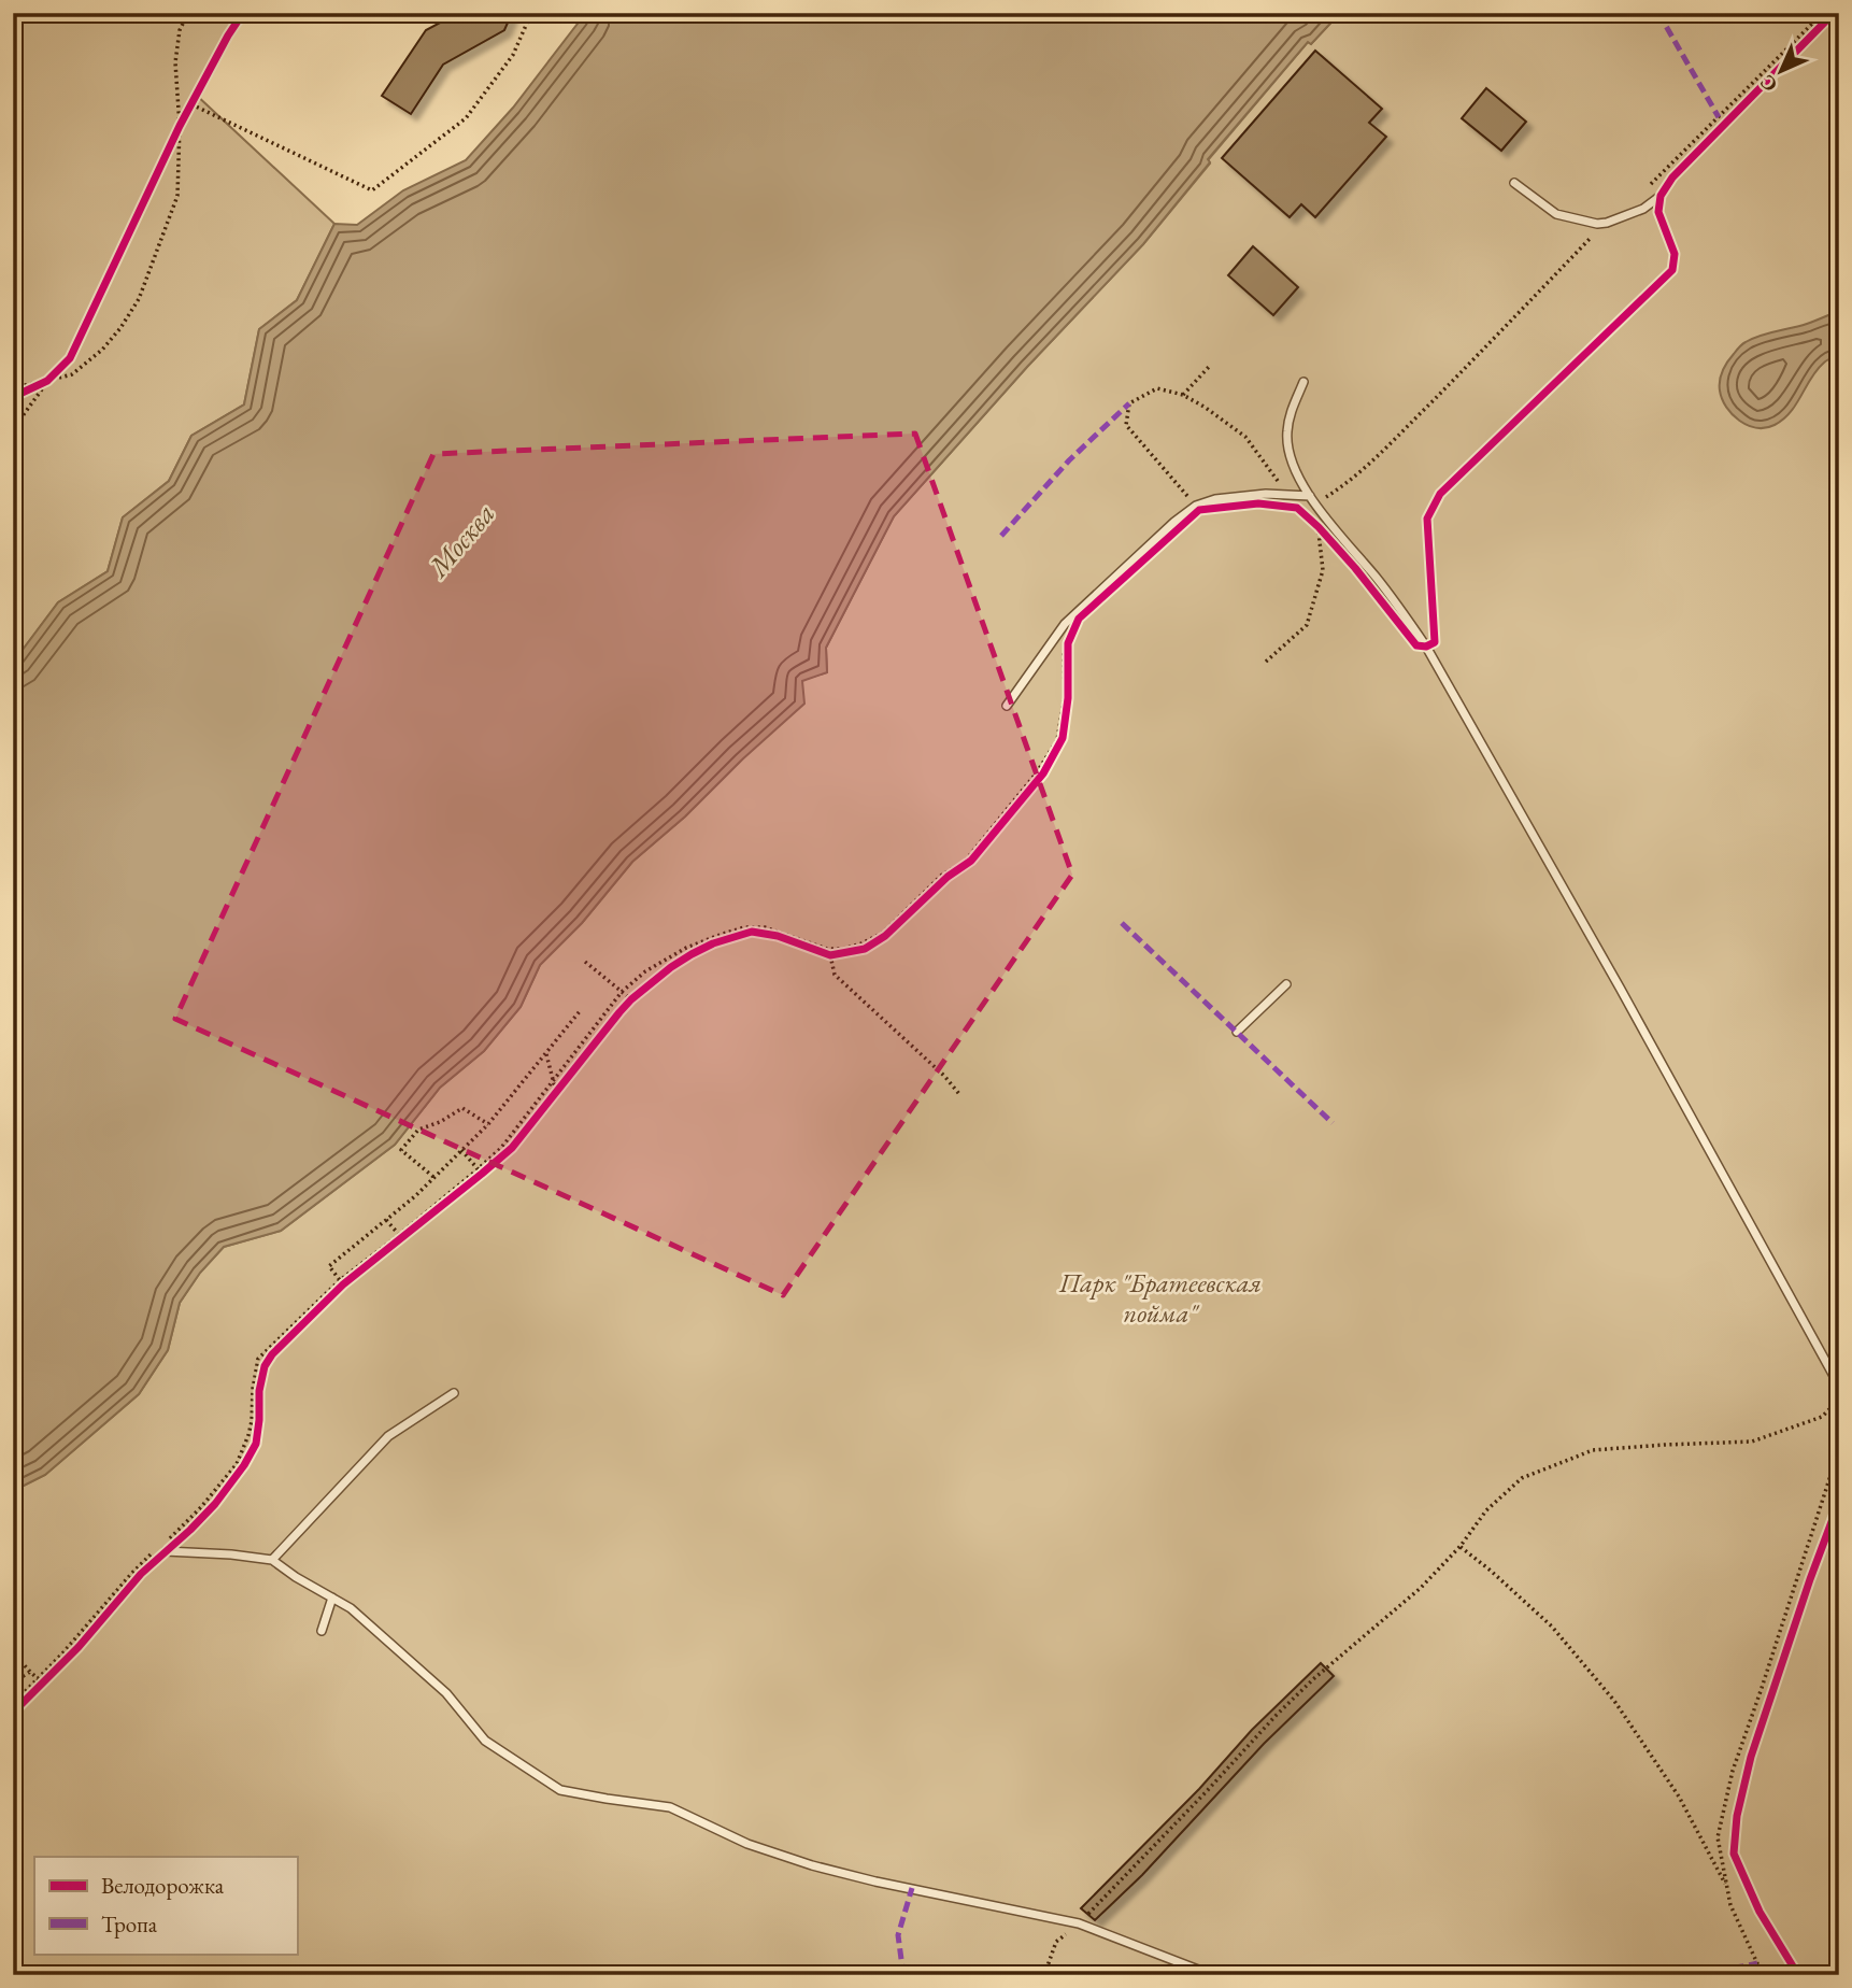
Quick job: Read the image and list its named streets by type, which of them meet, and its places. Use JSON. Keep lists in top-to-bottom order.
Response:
{
  "water": ["Москва"],
  "parks": ["Парк \"Братеевская пойма\""],
  "legend": ["Велодорожка", "Тропа"],
  "north": "bottom left"
}
